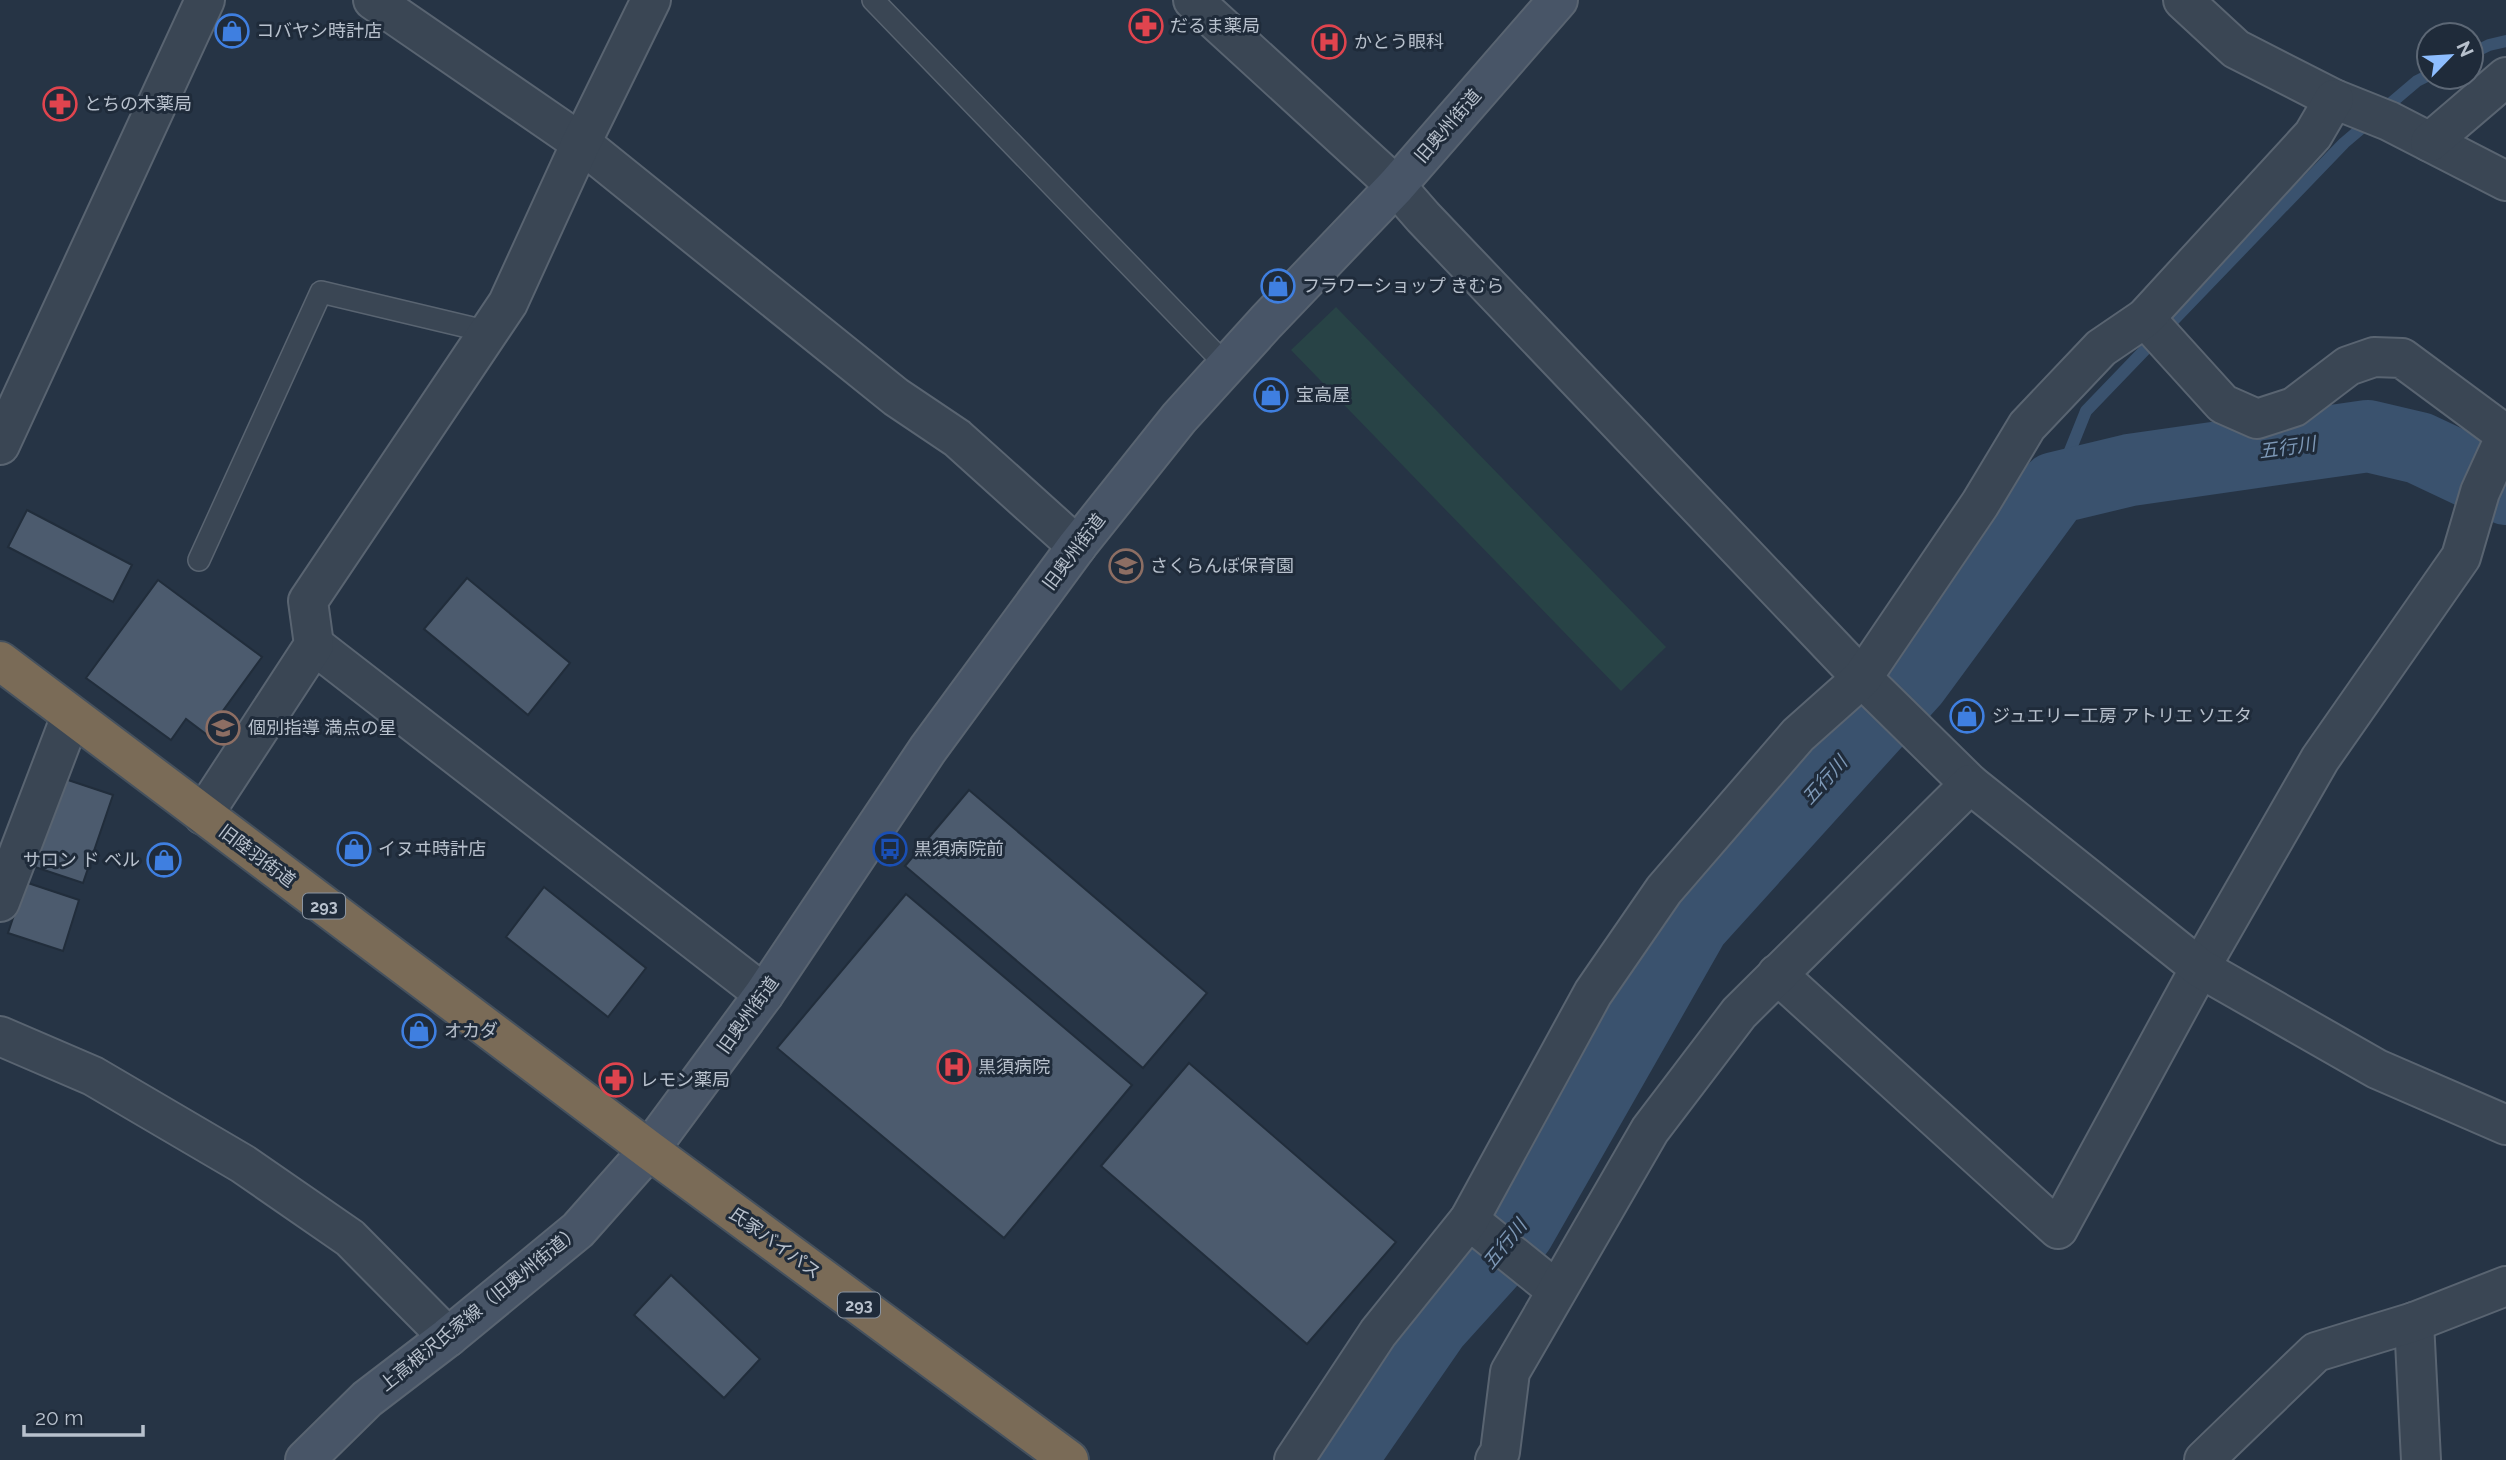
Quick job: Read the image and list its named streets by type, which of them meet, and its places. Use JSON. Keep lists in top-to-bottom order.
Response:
{
  "streets": {
    "highway": ["旧陸羽街道", "293", "氏家バイパス"],
    "main road": ["旧奥州街道", "上高根沢氏家線（旧奥州街道）"]
  },
  "crossings": [
    ["旧奥州街道", "旧陸羽街道"],
    ["旧奥州街道", "氏家バイパス"],
    ["旧奥州街道", "上高根沢氏家線（旧奥州街道）"],
    ["旧陸羽街道", "氏家バイパス"],
    ["旧陸羽街道", "上高根沢氏家線（旧奥州街道）"],
    ["氏家バイパス", "上高根沢氏家線（旧奥州街道）"]
  ],
  "water": ["五行川"],
  "places": {
    "pharmacy": ["だるま薬局", "とちの木薬局", "レモン薬局"],
    "shop": [
      "コバヤシ時計店",
      "フラワーショップ きむら",
      "宝高屋",
      "ジュエリー工房 アトリエ ソエタ",
      "イヌヰ時計店",
      "サロン ド ベル",
      "オカダ"
    ],
    "hospital": ["かとう眼科", "黒須病院"],
    "school or university": ["さくらんぼ保育園", "個別指導 満点の星"],
    "bus stop": ["黒須病院前"]
  },
  "scale_bar": "20 m",
  "north": "top right"
}
